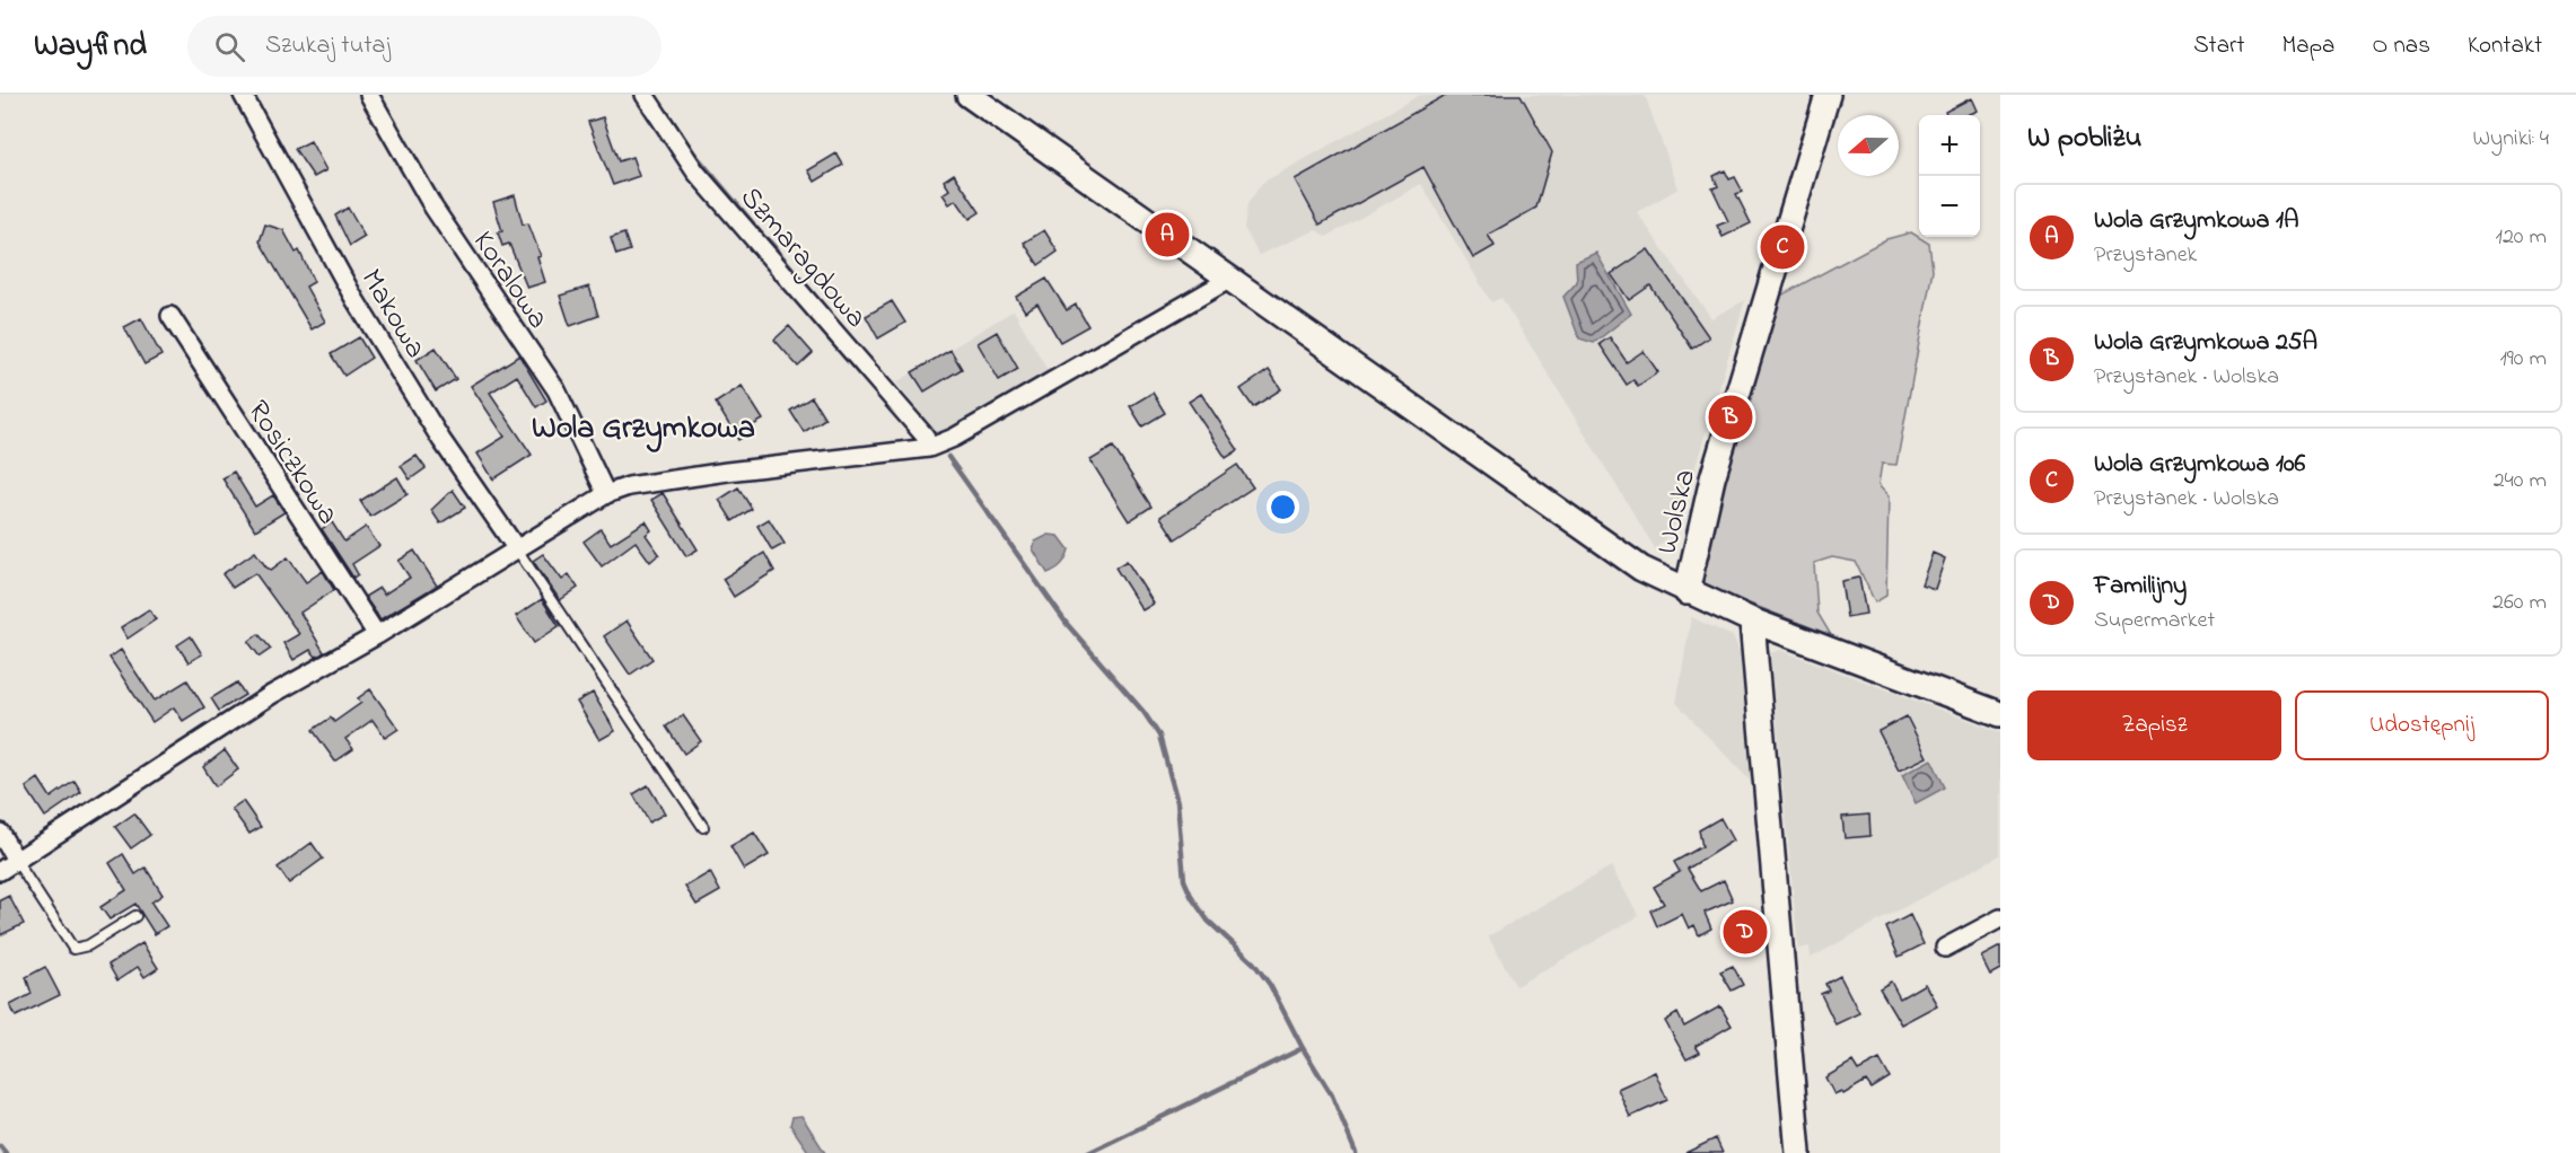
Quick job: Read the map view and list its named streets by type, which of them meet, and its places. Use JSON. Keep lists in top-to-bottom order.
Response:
{
  "streets": {
    "street": [
      "Szmaragdowa",
      "Koralowa",
      "Makowa",
      "Rosiczkowa",
      "Wolska"
    ]
  },
  "districts": ["Wola Grzymkowa"],
  "north": "left",
  "page": {
    "header": "Wayfind",
    "search": "Szukaj tutaj",
    "nav": [
      "Start",
      "Mapa",
      "O nas",
      "Kontakt"
    ],
    "heading": ["W pobliżu", "Wyniki: 4"],
    "map_buttons": ["+", "−"],
    "list": [
      {
        "mark": "A",
        "name": "Wola Grzymkowa 1A",
        "note": "Przystanek",
        "value": "120 m"
      },
      {
        "mark": "B",
        "name": "Wola Grzymkowa 25A",
        "note": "Przystanek · Wolska",
        "value": "190 m"
      },
      {
        "mark": "C",
        "name": "Wola Grzymkowa 106",
        "note": "Przystanek · Wolska",
        "value": "240 m"
      },
      {
        "mark": "D",
        "name": "Familijny",
        "note": "Supermarket",
        "value": "260 m"
      }
    ],
    "pins": [
      "A",
      "C",
      "B",
      "D"
    ],
    "buttons": ["Zapisz", "Udostępnij"]
  }
}
